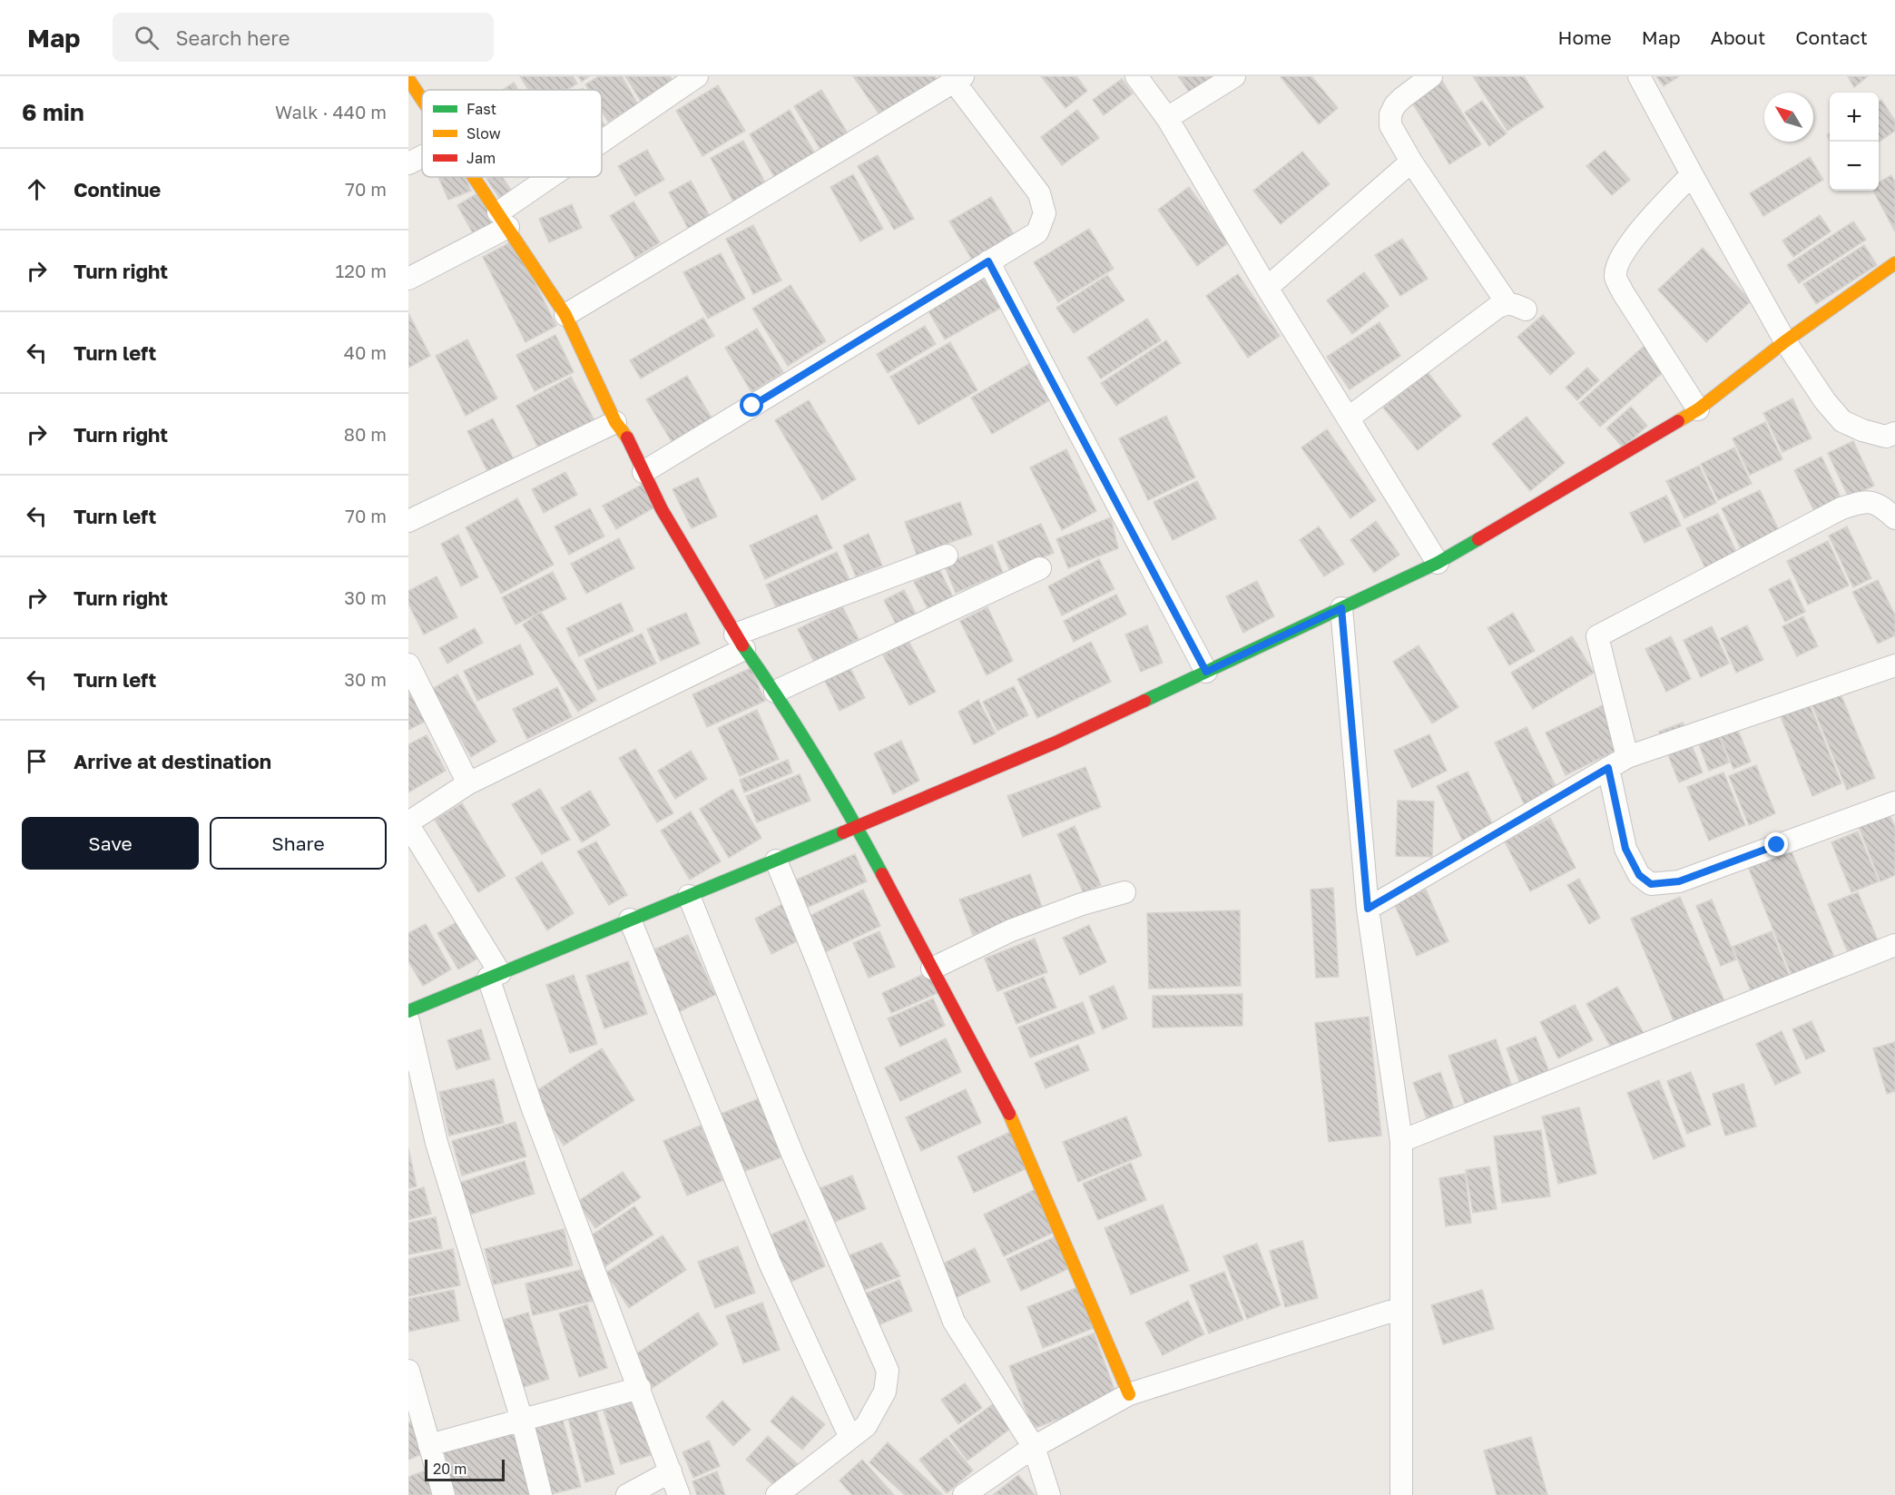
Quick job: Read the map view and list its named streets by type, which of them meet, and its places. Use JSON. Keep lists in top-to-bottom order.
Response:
{
  "legend": ["Fast", "Slow", "Jam"],
  "scale_bar": "20 m",
  "north": "top left",
  "page": {
    "header": "Map",
    "search": "Search here",
    "nav": [
      "Home",
      "Map",
      "About",
      "Contact"
    ],
    "heading": ["6 min", "Walk · 440 m"],
    "map_buttons": ["+", "−"],
    "list": [
      ["Continue", "70 m"],
      ["Turn right", "120 m"],
      ["Turn left", "40 m"],
      ["Turn right", "80 m"],
      ["Turn left", "70 m"],
      ["Turn right", "30 m"],
      ["Turn left", "30 m"],
      "Arrive at destination"
    ],
    "buttons": ["Save", "Share"],
    "scale": "20 m"
  }
}
